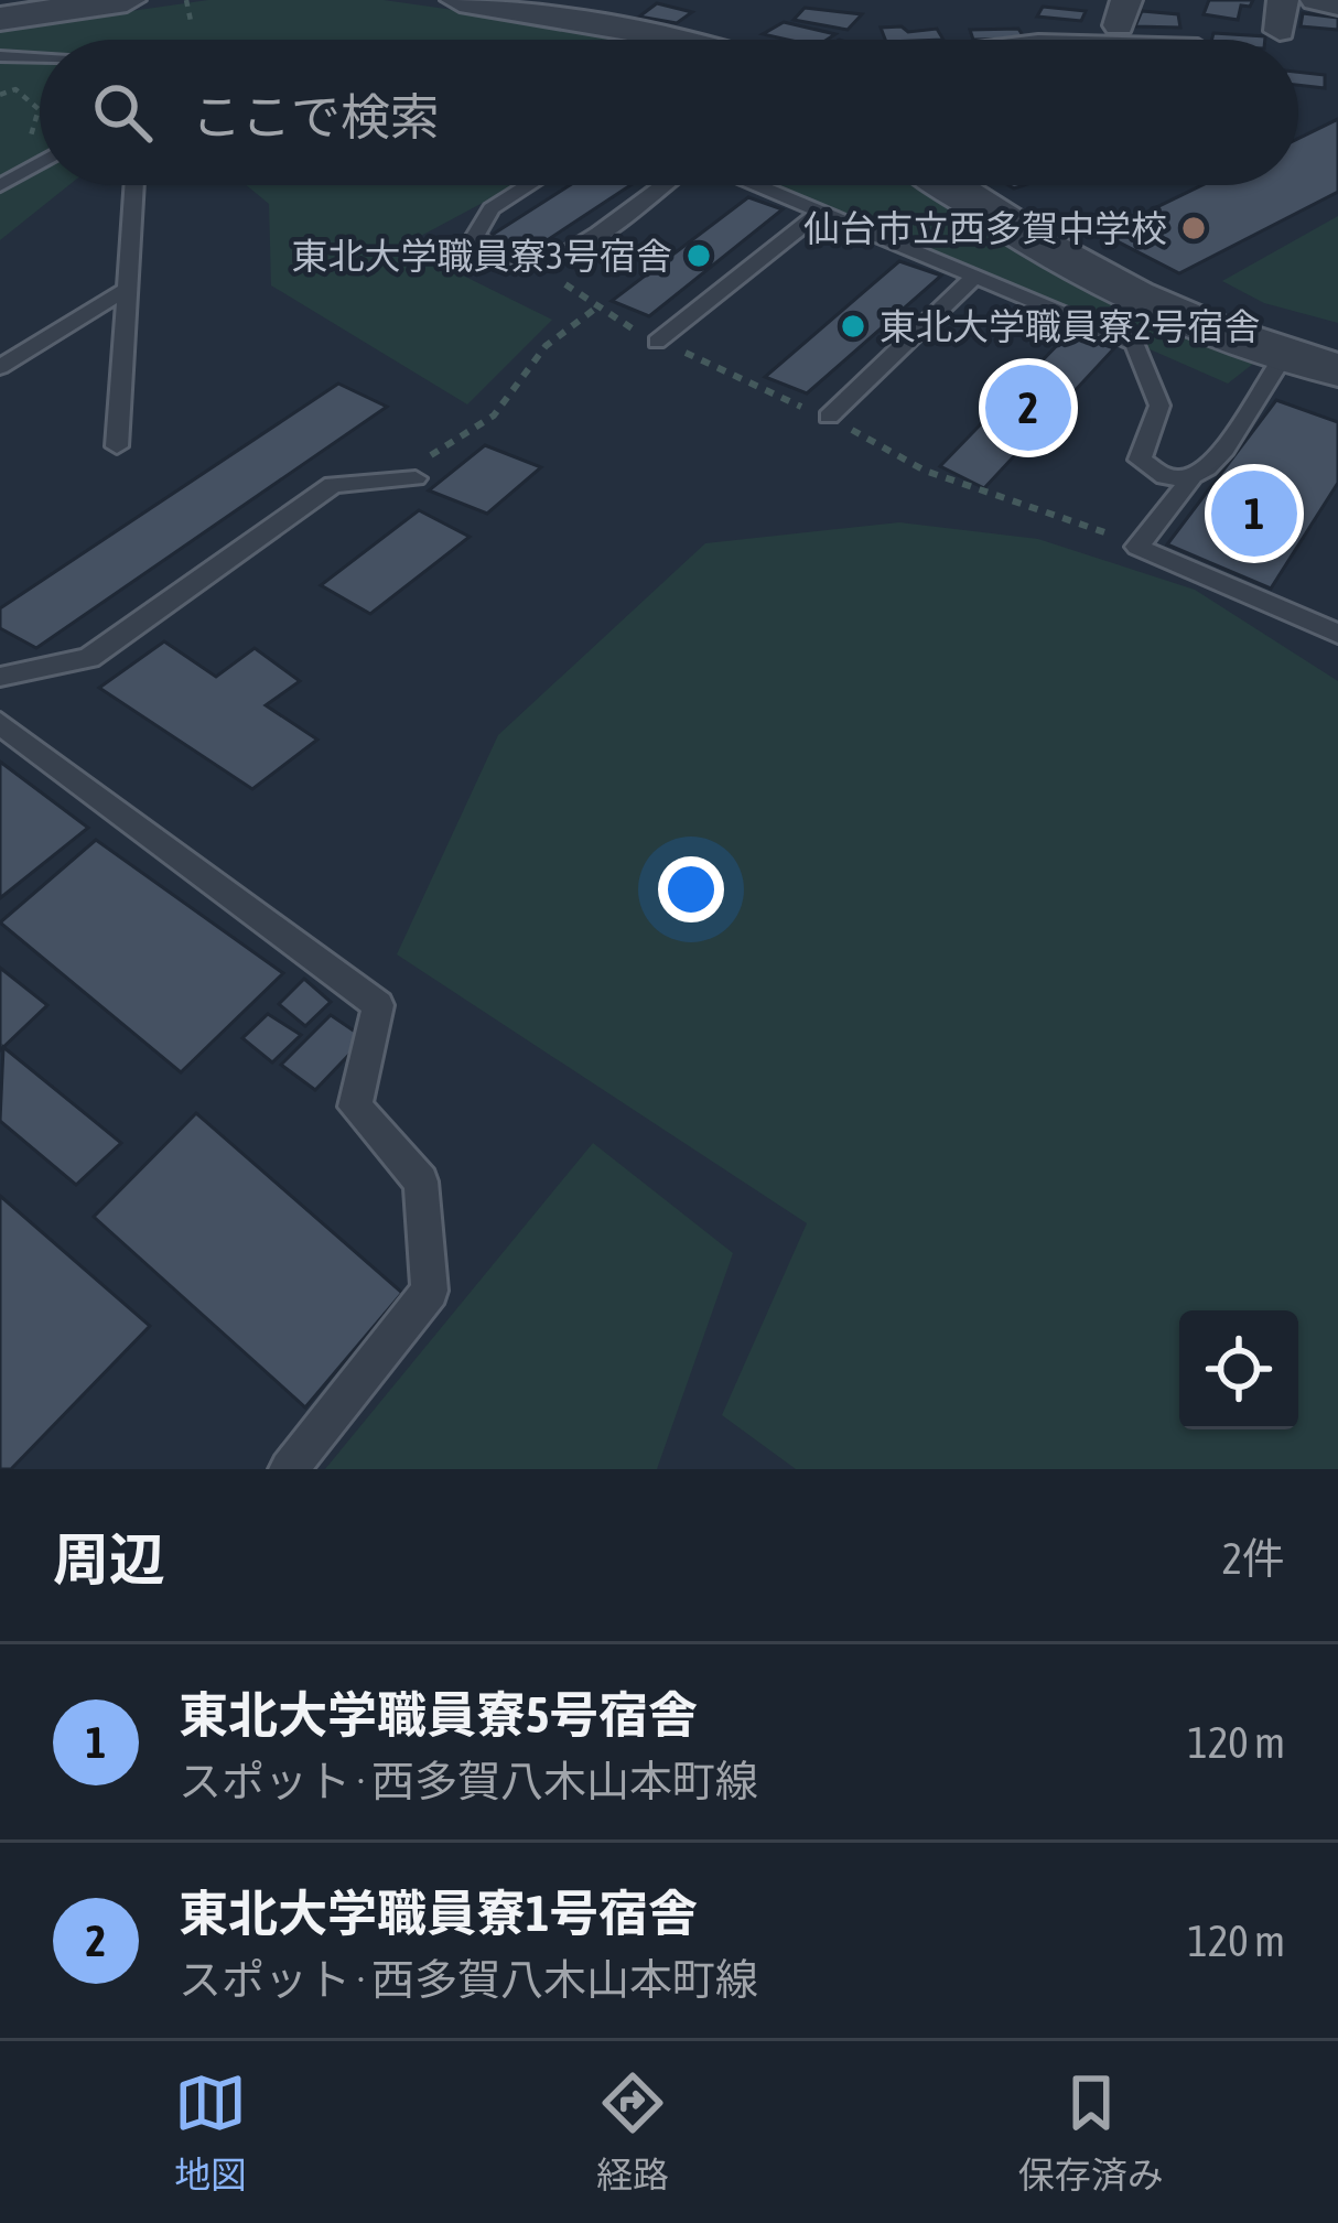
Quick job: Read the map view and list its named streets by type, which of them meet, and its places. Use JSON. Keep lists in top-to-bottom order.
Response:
{
  "places": ["仙台市立西多賀中学校", "東北大学職員寮3号宿舎", "東北大学職員寮2号宿舎"],
  "page": {
    "search": "ここで検索",
    "pins": ["2", "1"],
    "heading": ["周辺", "2件"],
    "list": [
      {
        "mark": "1",
        "name": "東北大学職員寮5号宿舎",
        "note": "スポット · 西多賀八木山本町線",
        "value": "120 m"
      },
      {
        "mark": "2",
        "name": "東北大学職員寮1号宿舎",
        "note": "スポット · 西多賀八木山本町線",
        "value": "120 m"
      }
    ],
    "nav": ["地図", "経路", "保存済み"]
  }
}
